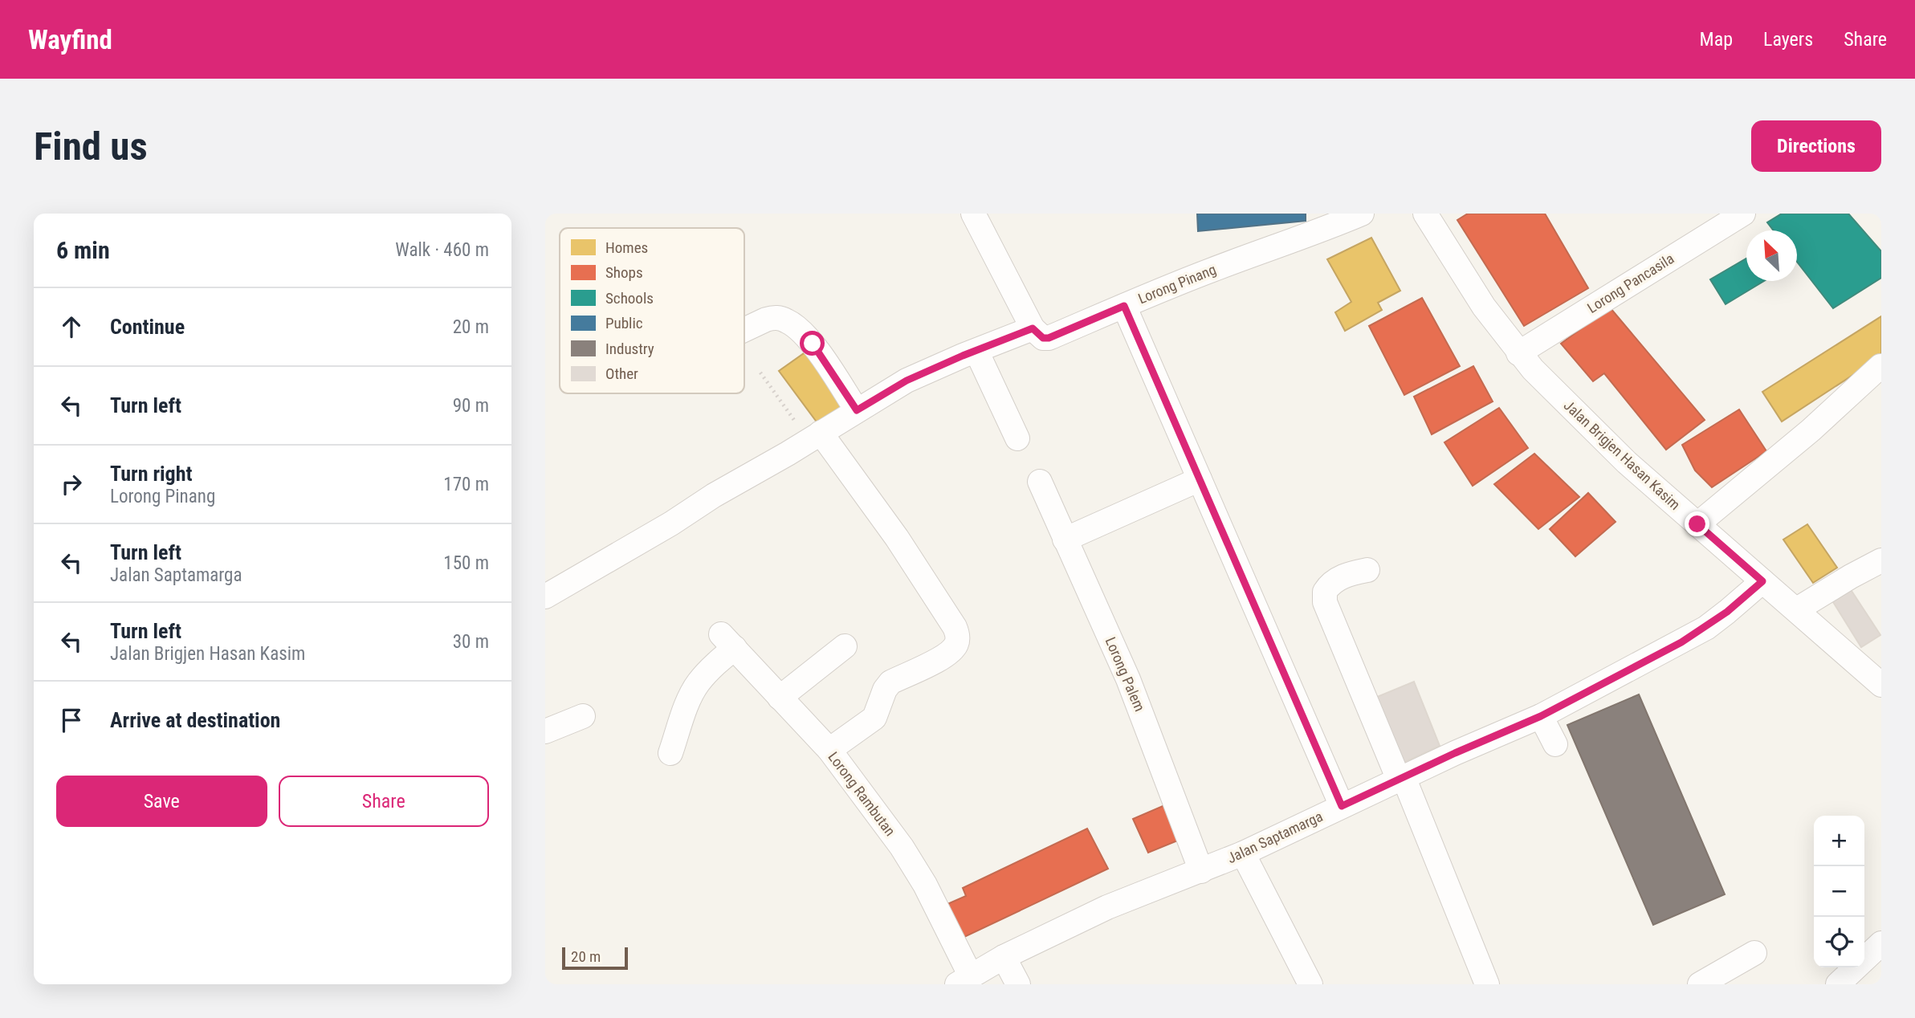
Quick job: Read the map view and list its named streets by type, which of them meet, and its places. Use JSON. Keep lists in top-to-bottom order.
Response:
{
  "streets": {
    "street": [
      "Lorong Pancasila",
      "Lorong Pinang",
      "Jalan Brigjen Hasan Kasim",
      "Lorong Palem",
      "Lorong Rambutan",
      "Jalan Saptamarga"
    ]
  },
  "crossings": [
    ["Lorong Pancasila", "Jalan Brigjen Hasan Kasim"],
    ["Lorong Pinang", "Jalan Saptamarga"],
    ["Jalan Brigjen Hasan Kasim", "Jalan Saptamarga"],
    ["Lorong Palem", "Jalan Saptamarga"],
    ["Lorong Rambutan", "Jalan Saptamarga"]
  ],
  "legend": [
    "Homes",
    "Shops",
    "Schools",
    "Public",
    "Industry",
    "Other"
  ],
  "scale_bar": "20 m",
  "north": "top left",
  "page": {
    "header": "Wayfind",
    "nav": ["Map", "Layers", "Share"],
    "buttons": [
      "Directions",
      ["Save", "Share"]
    ],
    "title": "Find us",
    "heading": ["6 min", "Walk · 460 m"],
    "list": [
      ["Continue", "20 m"],
      ["Turn left", "90 m"],
      ["Turn right", "Lorong Pinang", "170 m"],
      ["Turn left", "Jalan Saptamarga", "150 m"],
      ["Turn left", "Jalan Brigjen Hasan Kasim", "30 m"],
      "Arrive at destination"
    ],
    "map_buttons": ["+", "−"],
    "scale": "20 m"
  }
}
